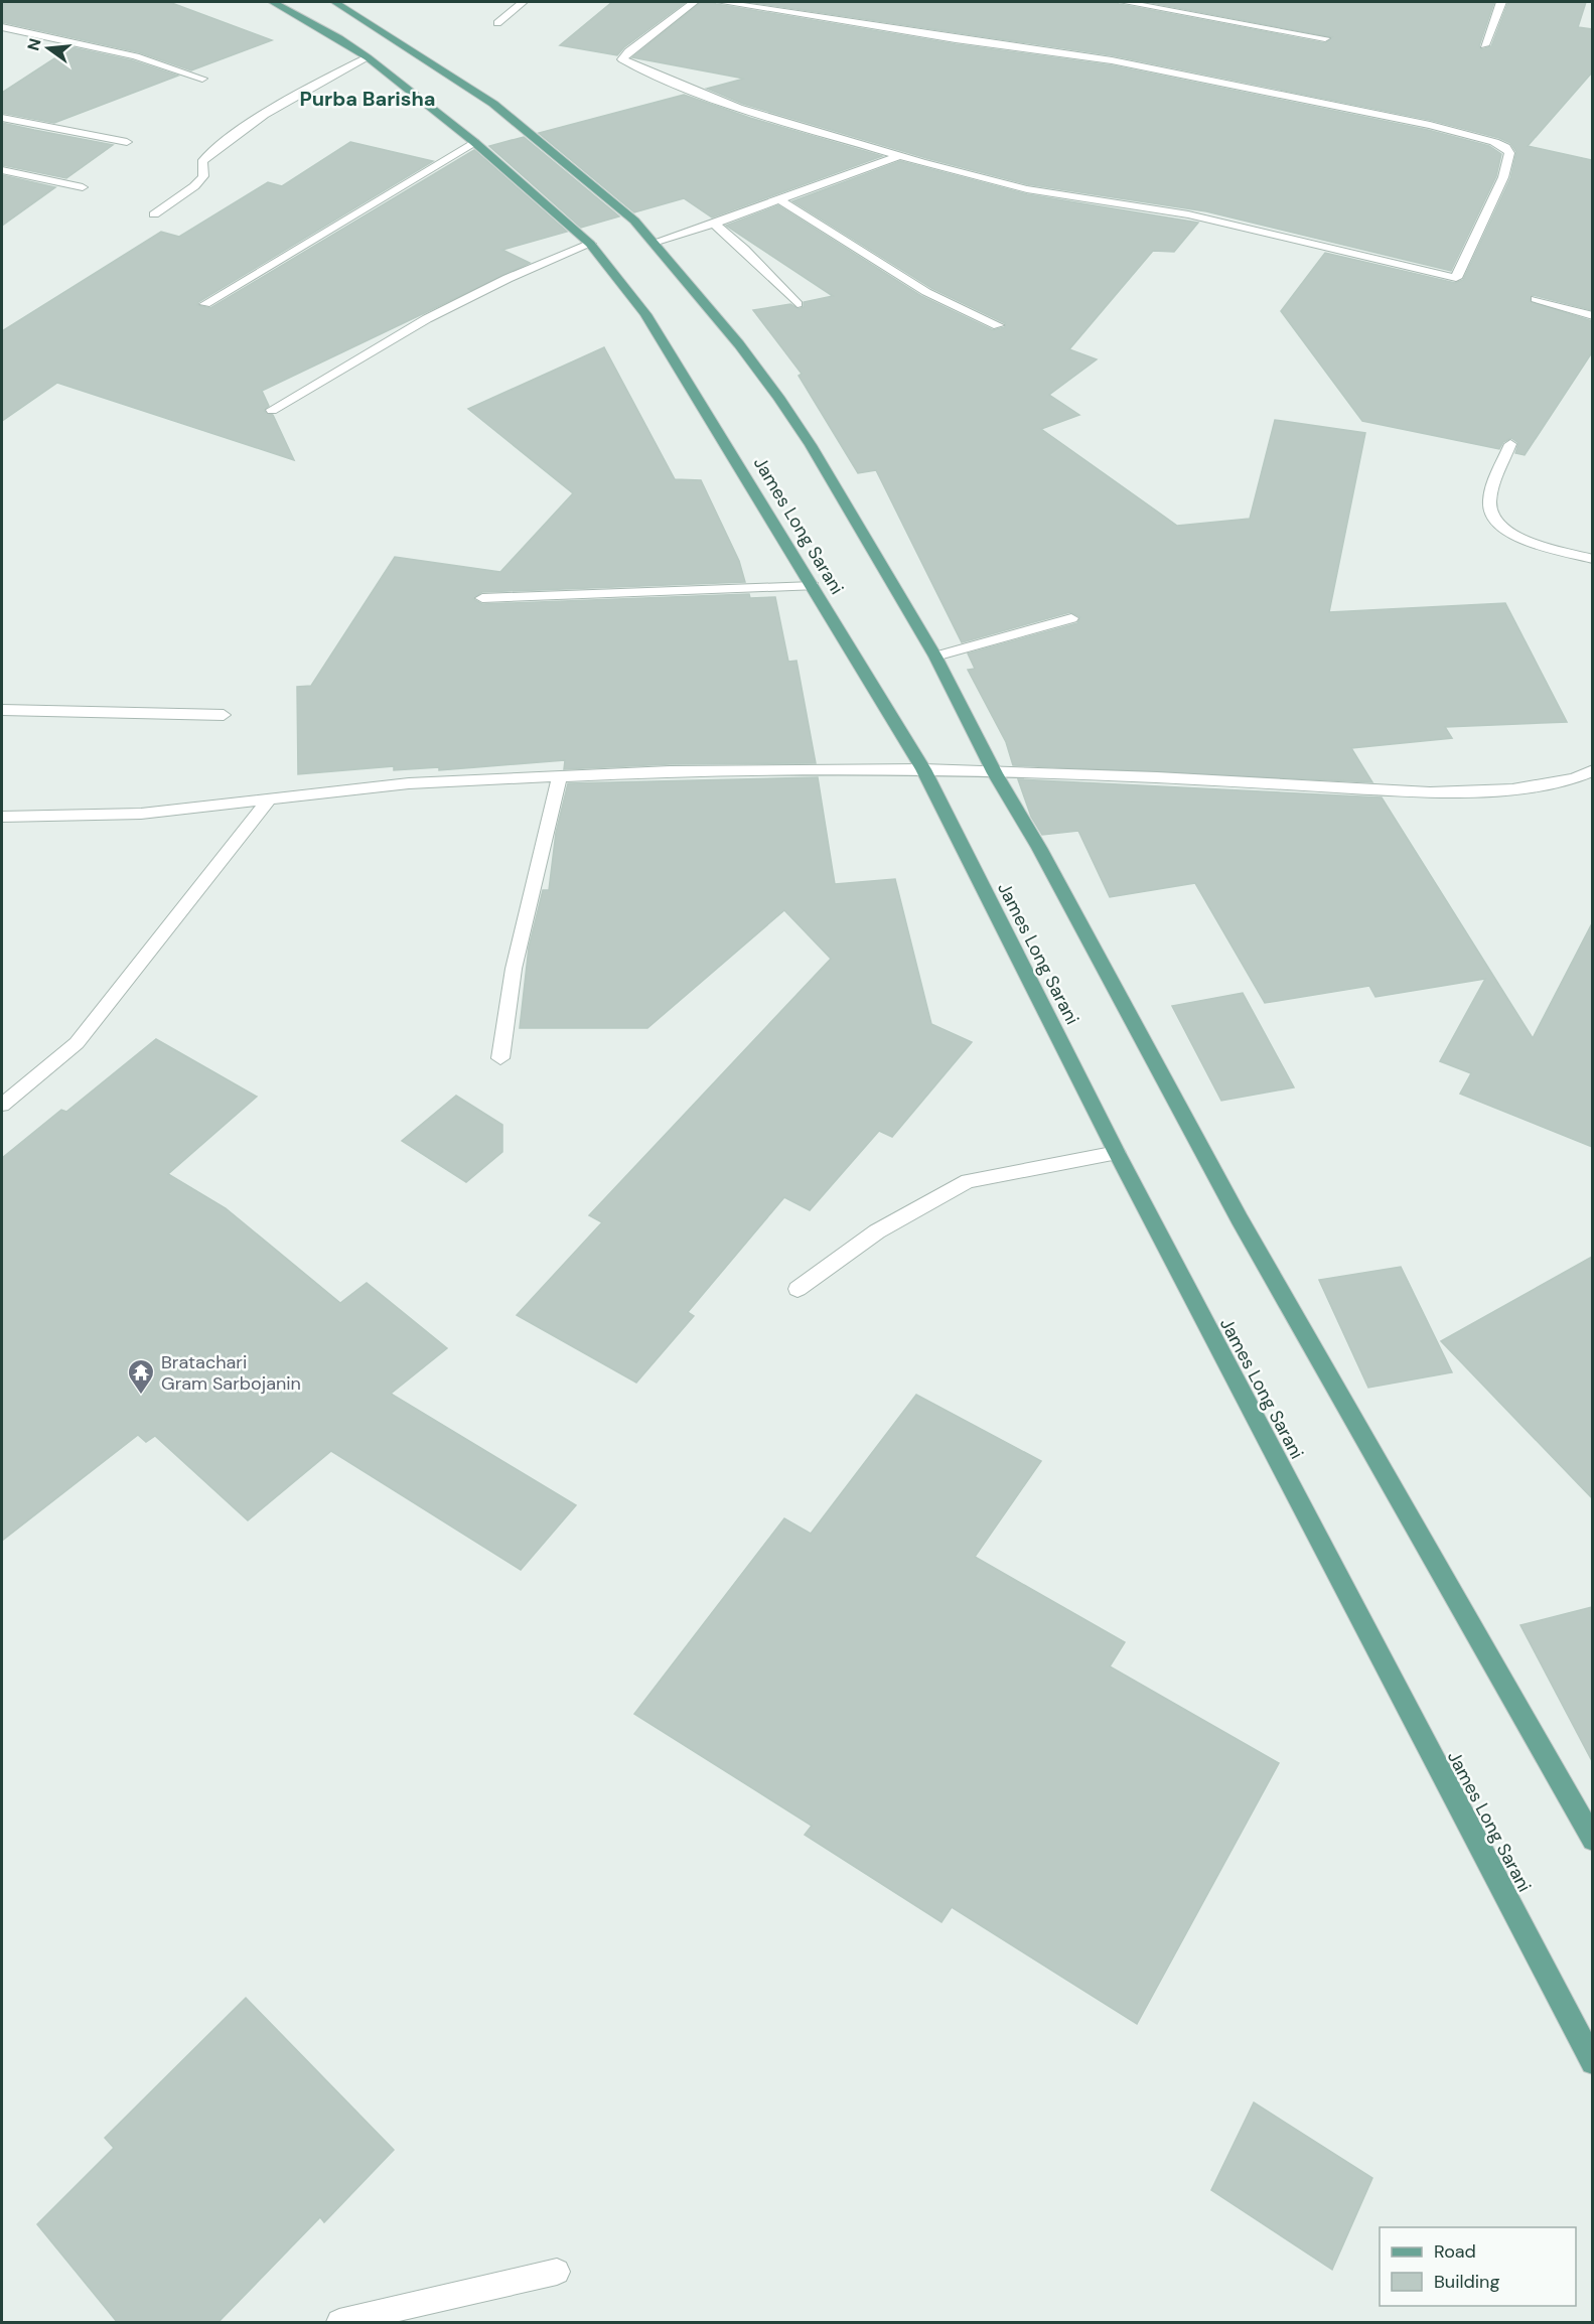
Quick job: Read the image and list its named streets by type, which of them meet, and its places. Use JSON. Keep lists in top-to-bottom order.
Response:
{
  "streets": {
    "main road": ["James Long Sarani"]
  },
  "districts": ["Purba Barisha"],
  "places": {
    "temple": ["Bratachari Gram Sarbojanin"]
  },
  "legend": ["Road", "Building"],
  "north": "left"
}
